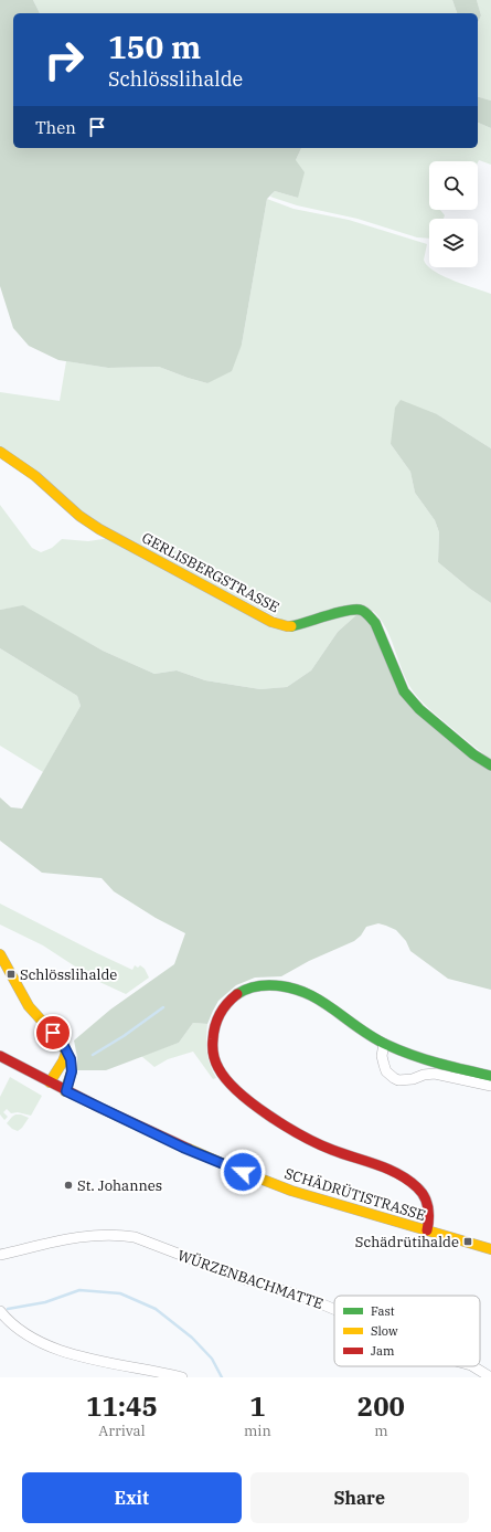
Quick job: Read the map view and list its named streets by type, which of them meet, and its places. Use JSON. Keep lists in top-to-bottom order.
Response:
{
  "streets": {
    "street": ["GERLISBERGSTRASSE", "SCHÄDRÜTISTRASSE", "WÜRZENBACHMATTE"]
  },
  "places": {
    "transit": ["Schlösslihalde", "Schädrütihalde"],
    "other": ["St. Johannes"]
  },
  "legend": ["Fast", "Slow", "Jam"],
  "page": {
    "turn": ["150 m", "Schlösslihalde"],
    "then": "Then",
    "eta": [
      "11:45",
      "Arrival",
      "1",
      "min",
      "200",
      "m"
    ],
    "buttons": ["Exit", "Share"]
  }
}
